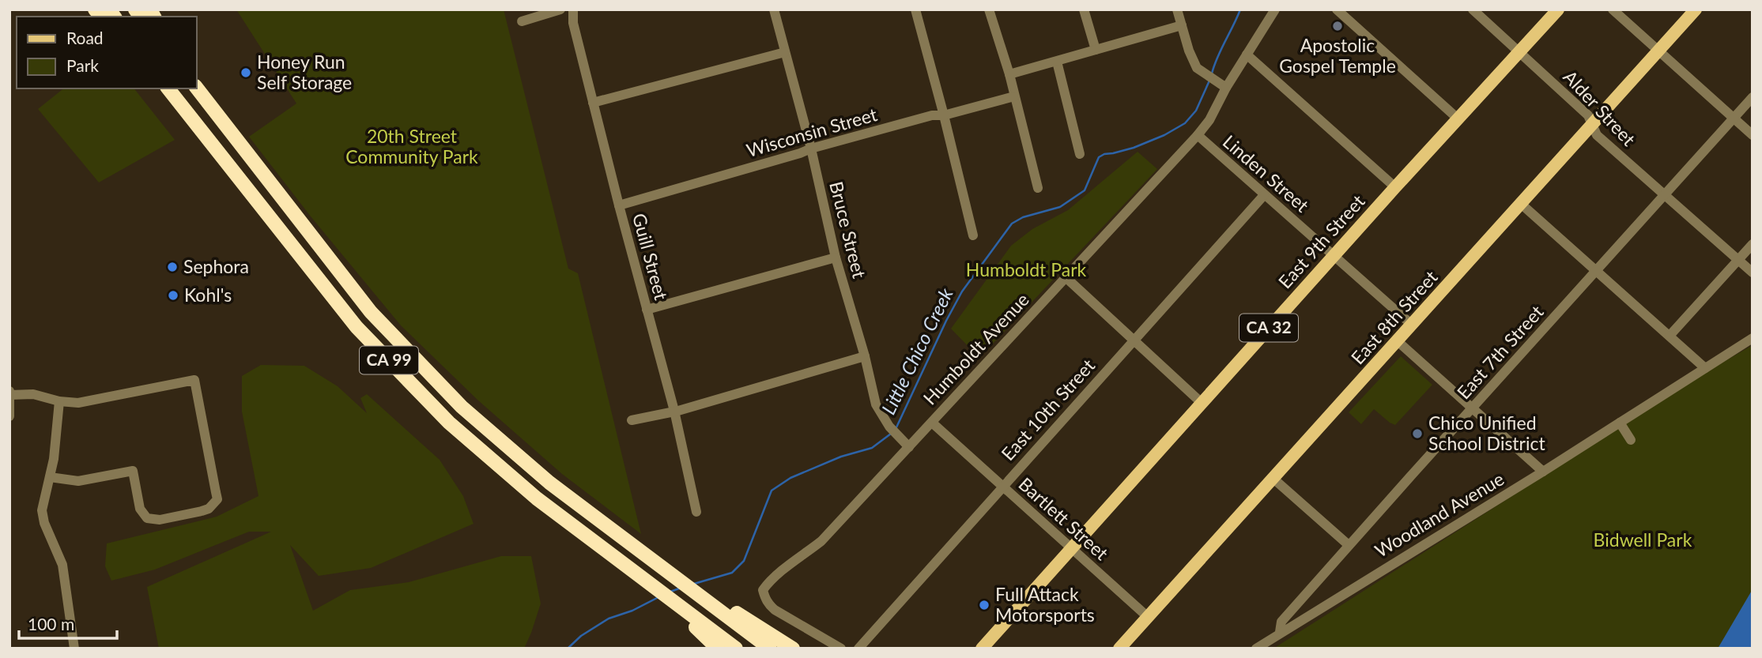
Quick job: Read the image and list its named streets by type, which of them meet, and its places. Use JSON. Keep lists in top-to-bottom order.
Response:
{
  "streets": {
    "highway": ["CA 99"],
    "main road": ["East 9th Street", "East 8th Street", "CA 32"],
    "street": [
      "Alder Street",
      "Wisconsin Street",
      "Linden Street",
      "Bruce Street",
      "Guill Street",
      "Humboldt Avenue",
      "East 7th Street",
      "East 10th Street",
      "Woodland Avenue",
      "Bartlett Street"
    ]
  },
  "crossings": [
    ["Alder Street", "East 9th Street"],
    ["Alder Street", "East 8th Street"],
    ["Alder Street", "East 7th Street"],
    ["Wisconsin Street", "Bruce Street"],
    ["Wisconsin Street", "Guill Street"],
    ["Linden Street", "East 9th Street"],
    ["Linden Street", "East 8th Street"],
    ["Linden Street", "Humboldt Avenue"],
    ["Linden Street", "East 10th Street"],
    ["Bruce Street", "Humboldt Avenue"],
    ["East 9th Street", "Bartlett Street"],
    ["East 8th Street", "Bartlett Street"],
    ["Humboldt Avenue", "Bartlett Street"],
    ["East 7th Street", "Woodland Avenue"],
    ["East 10th Street", "Bartlett Street"]
  ],
  "water": ["Little Chico Creek"],
  "parks": ["20th Street Community Park", "Humboldt Park", "Bidwell Park"],
  "places": [
    "Apostolic Gospel Temple",
    "Honey Run Self Storage",
    "Sephora",
    "Kohl's",
    "Chico Unified School District",
    "Full Attack Motorsports"
  ],
  "legend": ["Road", "Park"],
  "scale_bar": "100 m"
}
